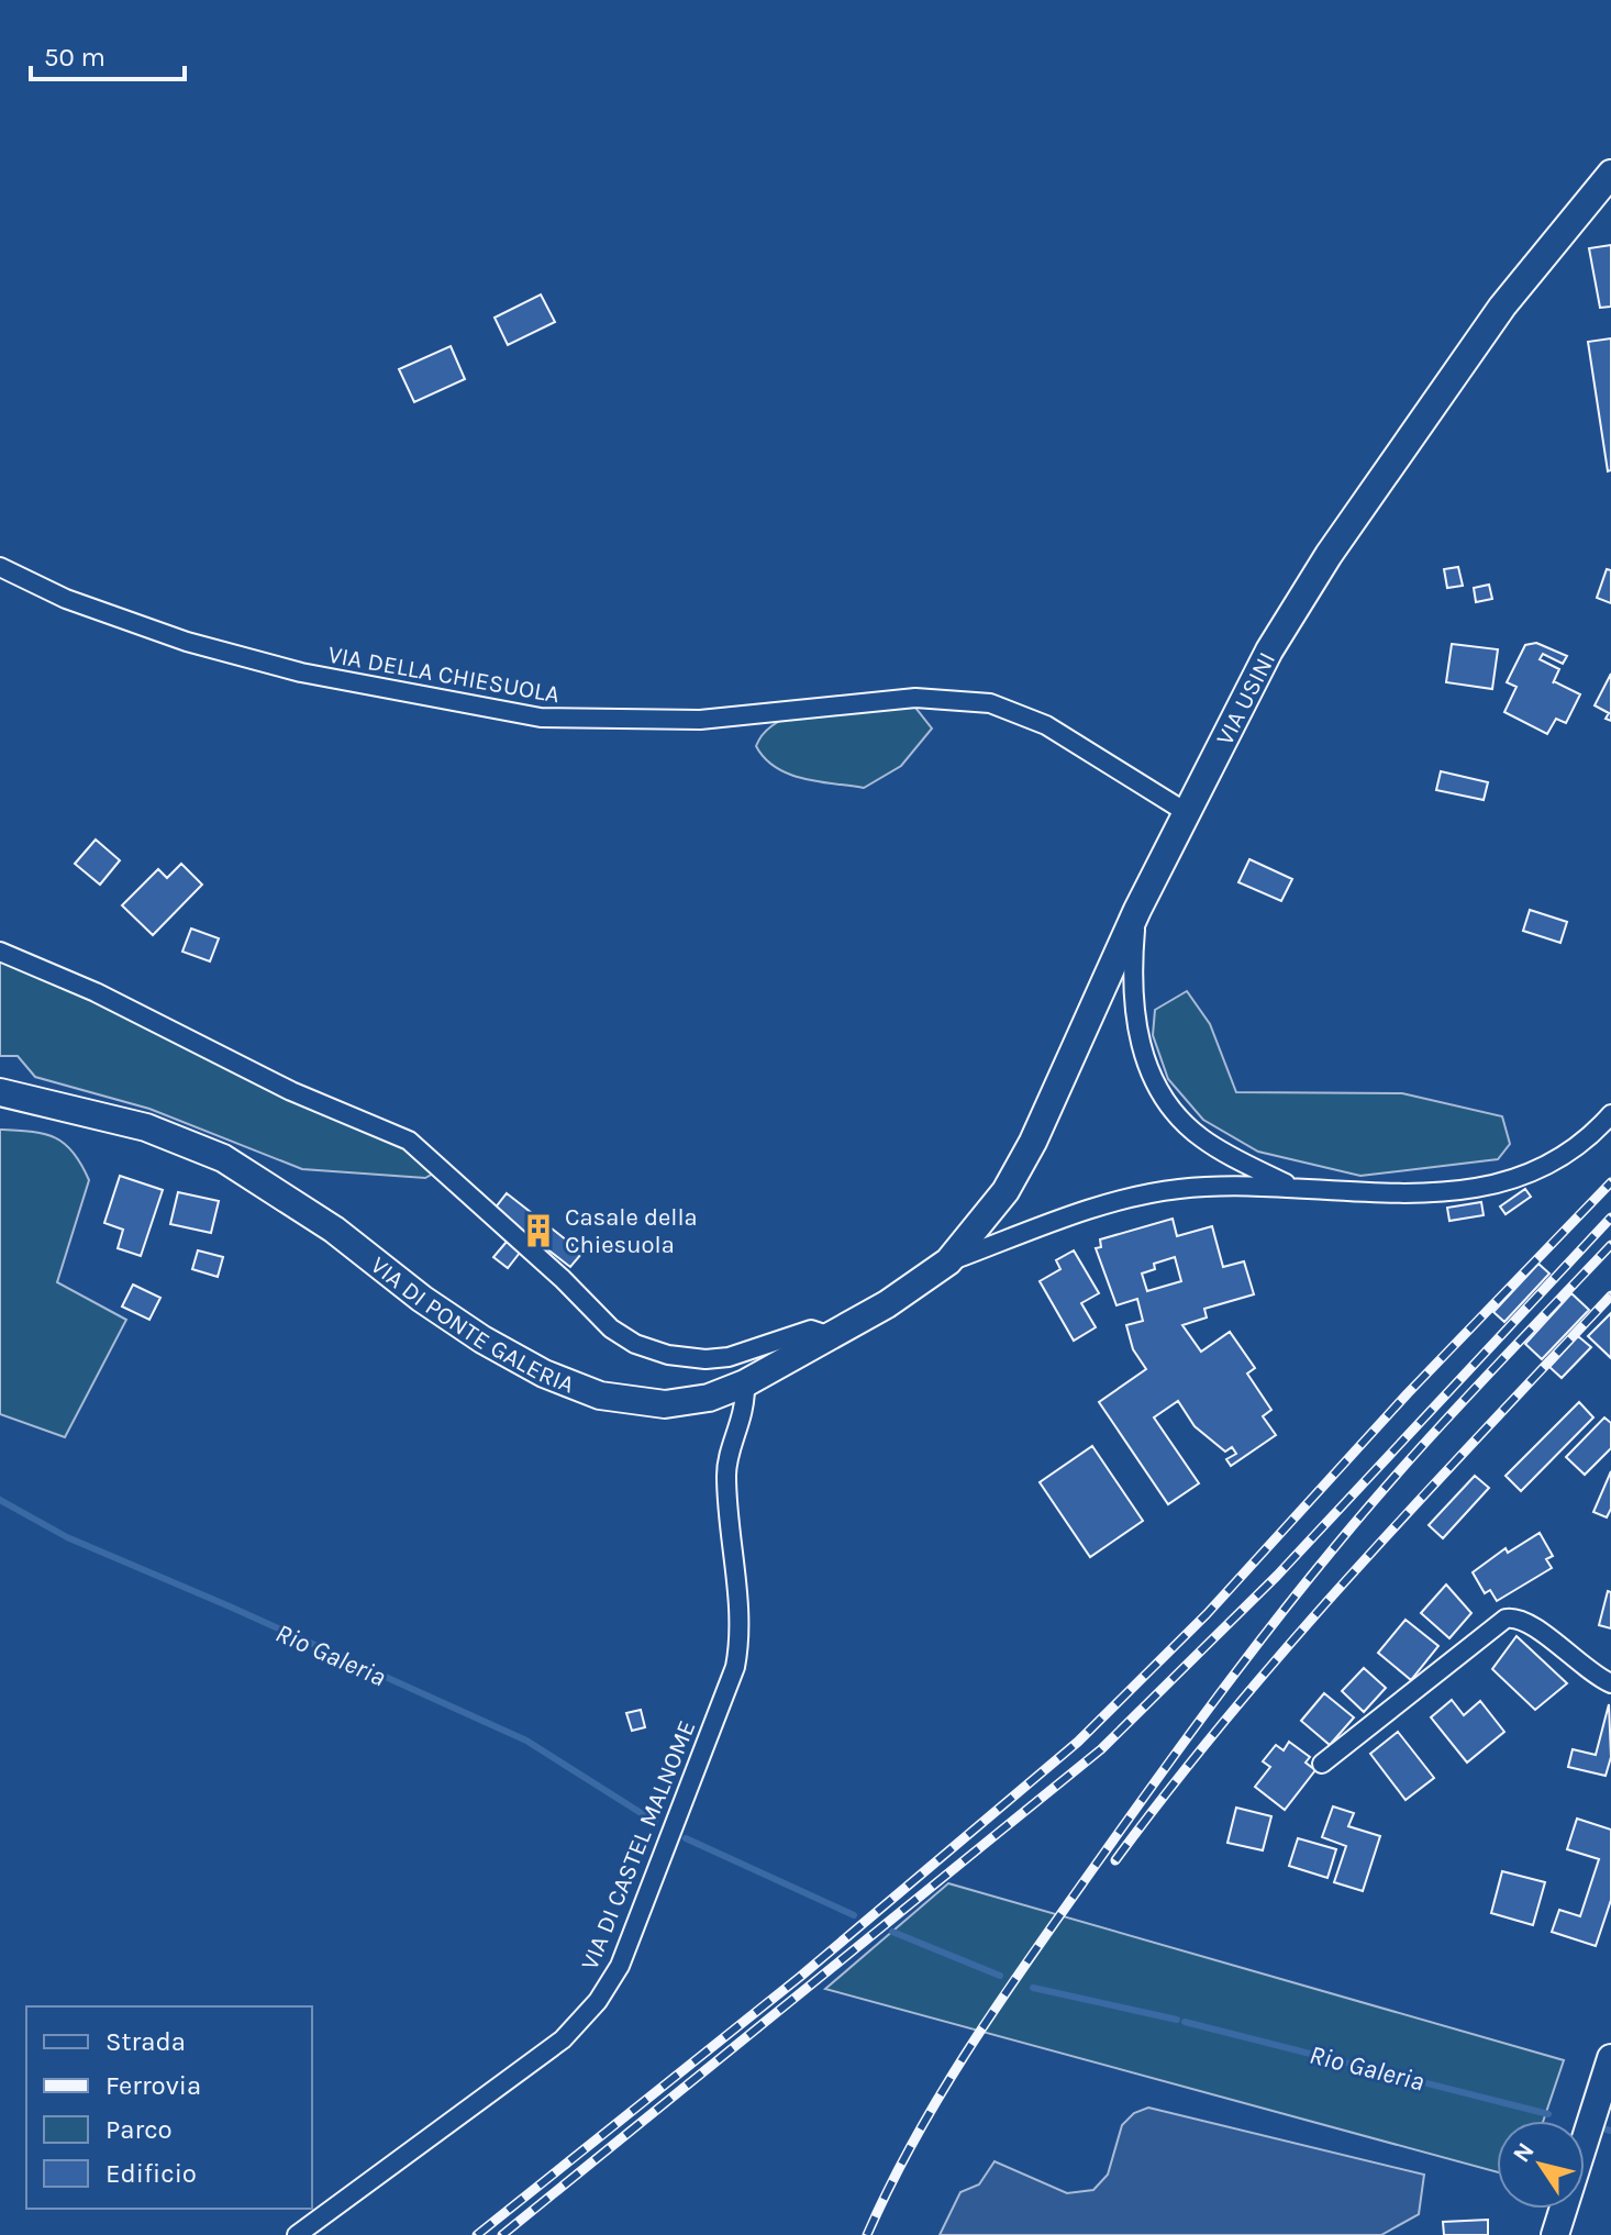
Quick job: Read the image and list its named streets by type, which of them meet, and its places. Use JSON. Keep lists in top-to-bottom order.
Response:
{
  "streets": {
    "main road": ["VIA USINI", "VIA DI PONTE GALERIA"],
    "street": ["VIA DELLA CHIESUOLA", "VIA DI CASTEL MALNOME"]
  },
  "crossings": [
    ["VIA DELLA CHIESUOLA", "VIA USINI"],
    ["VIA USINI", "VIA DI PONTE GALERIA"],
    ["VIA DI PONTE GALERIA", "VIA DI CASTEL MALNOME"]
  ],
  "water": ["Rio Galeria"],
  "places": {
    "building": ["Casale della Chiesuola"]
  },
  "legend": [
    "Strada",
    "Ferrovia",
    "Parco",
    "Edificio"
  ],
  "scale_bar": "50 m",
  "north": "top left"
}
